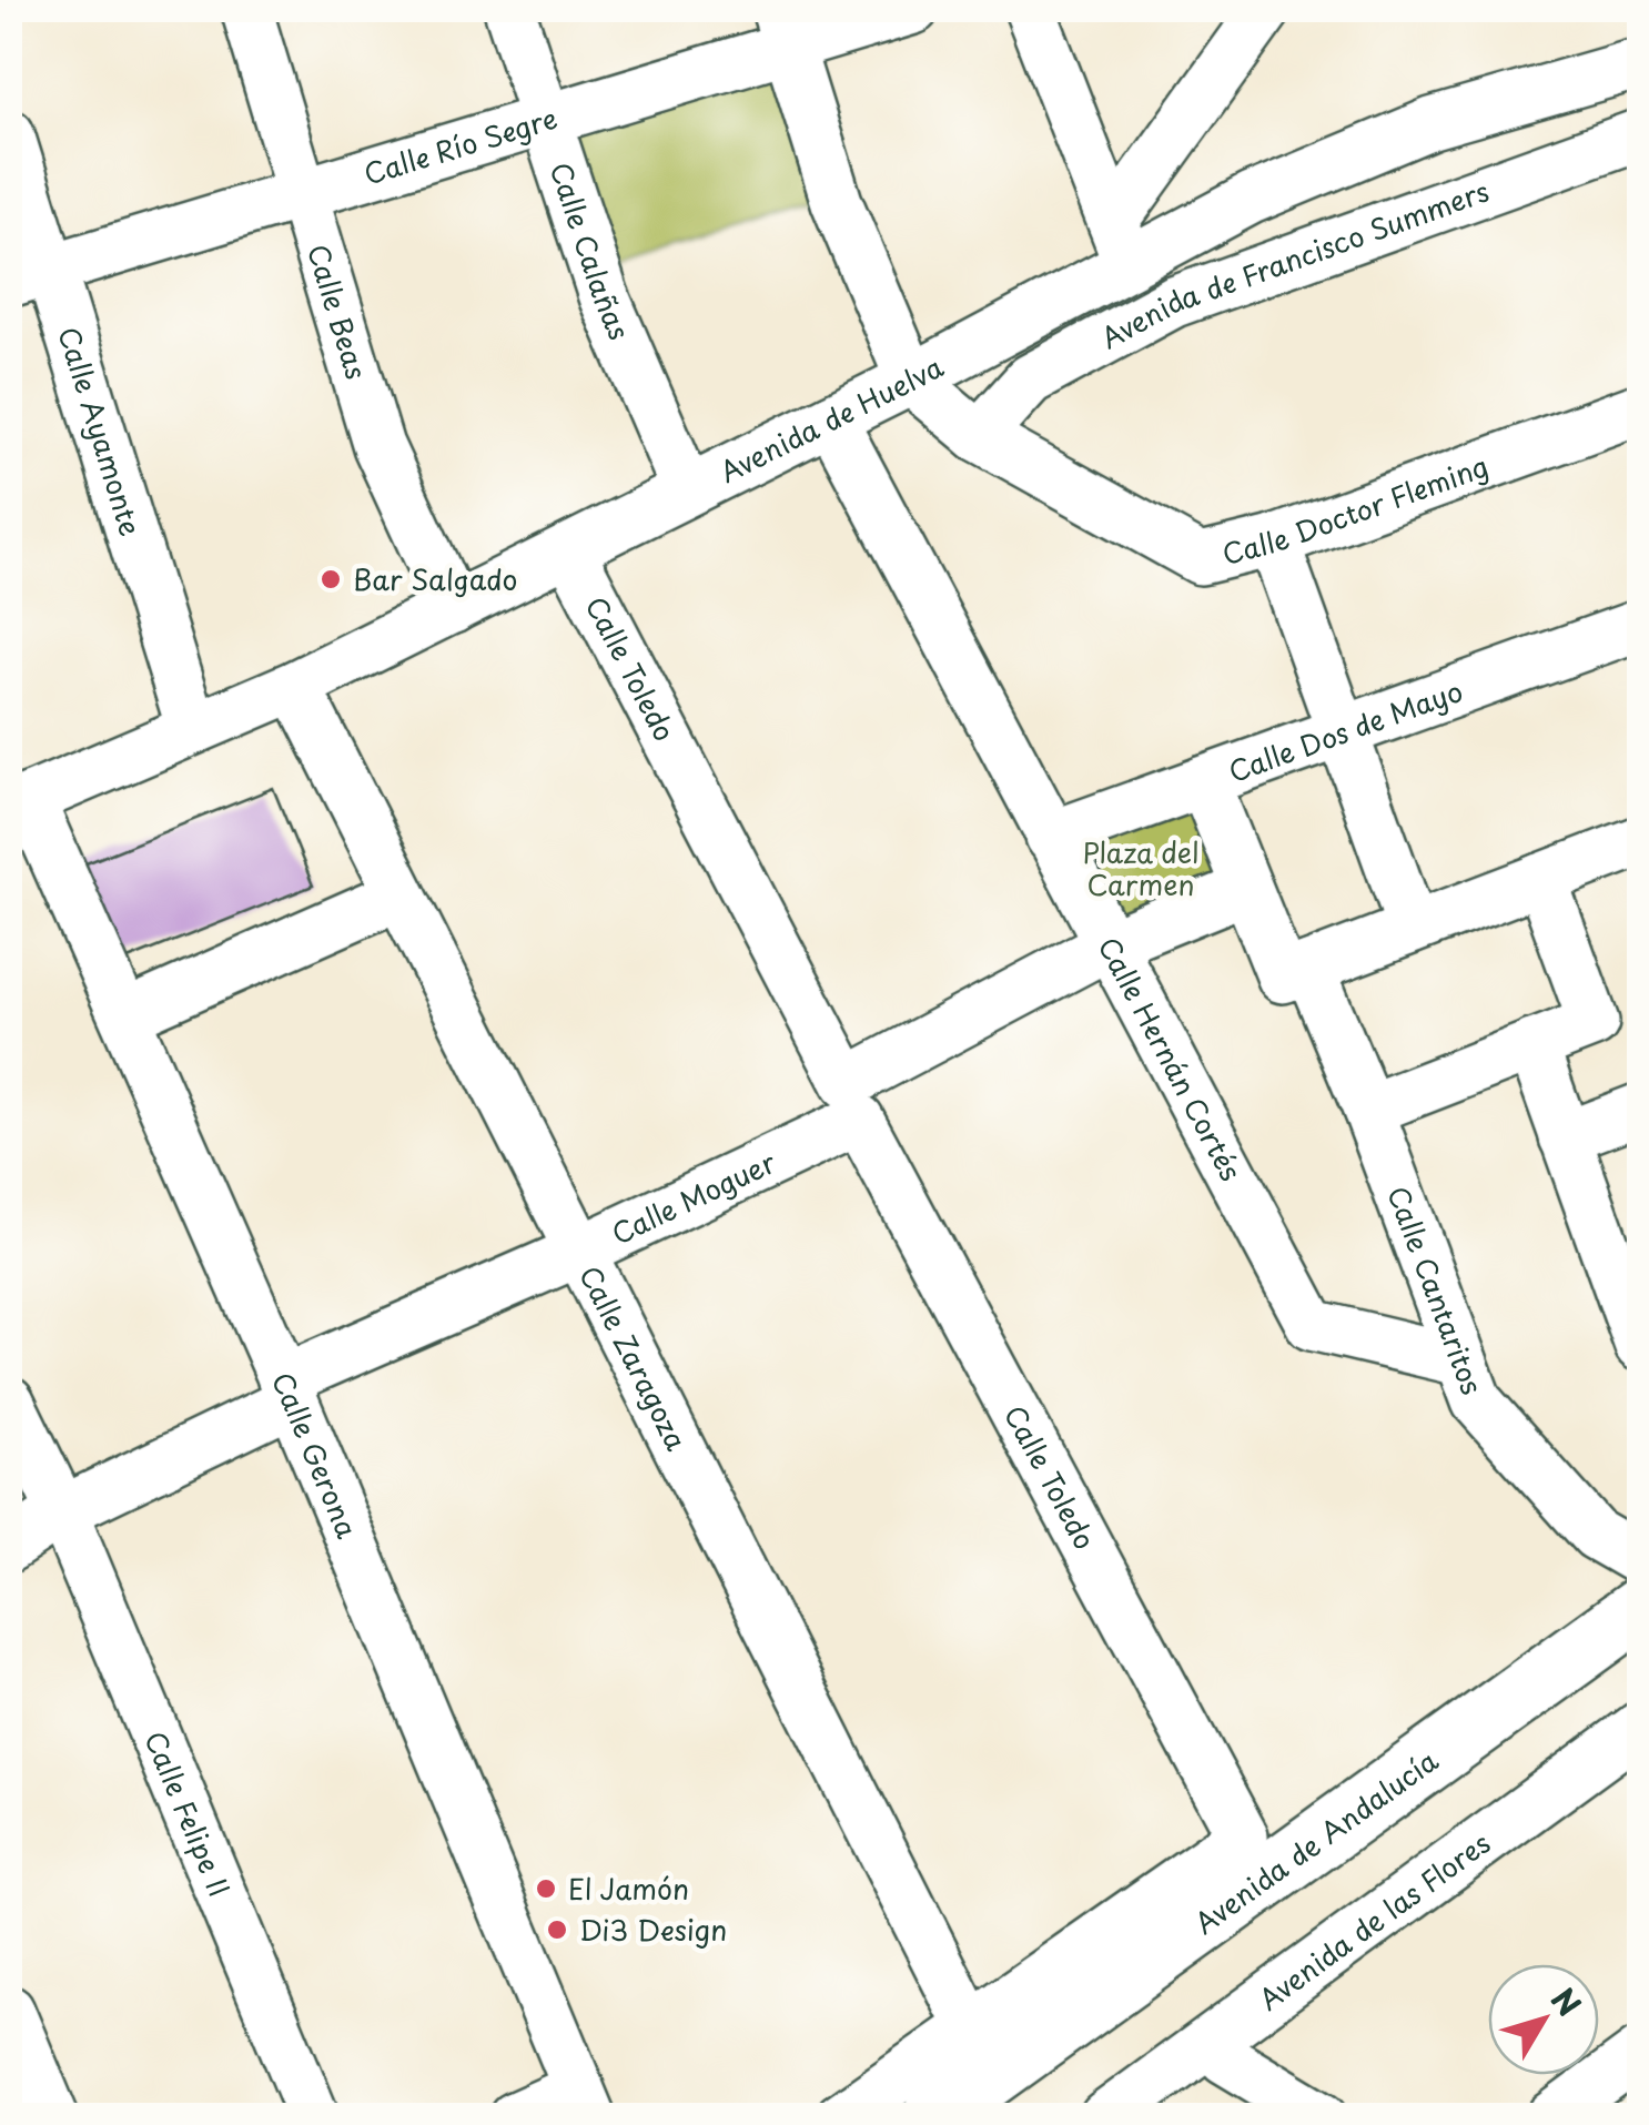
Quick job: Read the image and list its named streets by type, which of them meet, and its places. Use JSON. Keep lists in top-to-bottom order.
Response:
{
  "streets": {
    "highway": ["Avenida de Andalucía"],
    "street": [
      "Calle Río Segre",
      "Calle Calañas",
      "Avenida de Francisco Summers",
      "Calle Beas",
      "Avenida de Huelva",
      "Calle Ayamonte",
      "Calle Doctor Fleming",
      "Calle Toledo",
      "Calle Dos de Mayo",
      "Calle Hernán Cortés",
      "Calle Moguer",
      "Calle Cantaritos",
      "Calle Zaragoza",
      "Calle Gerona",
      "Calle Felipe II",
      "Avenida de las Flores"
    ]
  },
  "crossings": [
    ["Calle Río Segre", "Calle Calañas"],
    ["Calle Río Segre", "Calle Beas"],
    ["Calle Río Segre", "Calle Ayamonte"],
    ["Calle Calañas", "Avenida de Huelva"],
    ["Avenida de Francisco Summers", "Calle Doctor Fleming"],
    ["Calle Beas", "Avenida de Huelva"],
    ["Avenida de Huelva", "Calle Ayamonte"],
    ["Avenida de Huelva", "Calle Doctor Fleming"],
    ["Avenida de Huelva", "Calle Toledo"],
    ["Avenida de Huelva", "Calle Hernán Cortés"],
    ["Avenida de Huelva", "Calle Zaragoza"],
    ["Avenida de Huelva", "Calle Gerona"],
    ["Calle Toledo", "Calle Moguer"],
    ["Calle Toledo", "Avenida de Andalucía"],
    ["Calle Dos de Mayo", "Calle Hernán Cortés"],
    ["Calle Hernán Cortés", "Calle Moguer"],
    ["Calle Hernán Cortés", "Calle Cantaritos"],
    ["Calle Moguer", "Calle Zaragoza"],
    ["Calle Moguer", "Calle Gerona"],
    ["Calle Moguer", "Calle Felipe II"],
    ["Calle Zaragoza", "Avenida de Andalucía"]
  ],
  "parks": ["Plaza del Carmen"],
  "places": ["Bar Salgado", "El Jamón", "Di3 Design"],
  "north": "top right"
}
